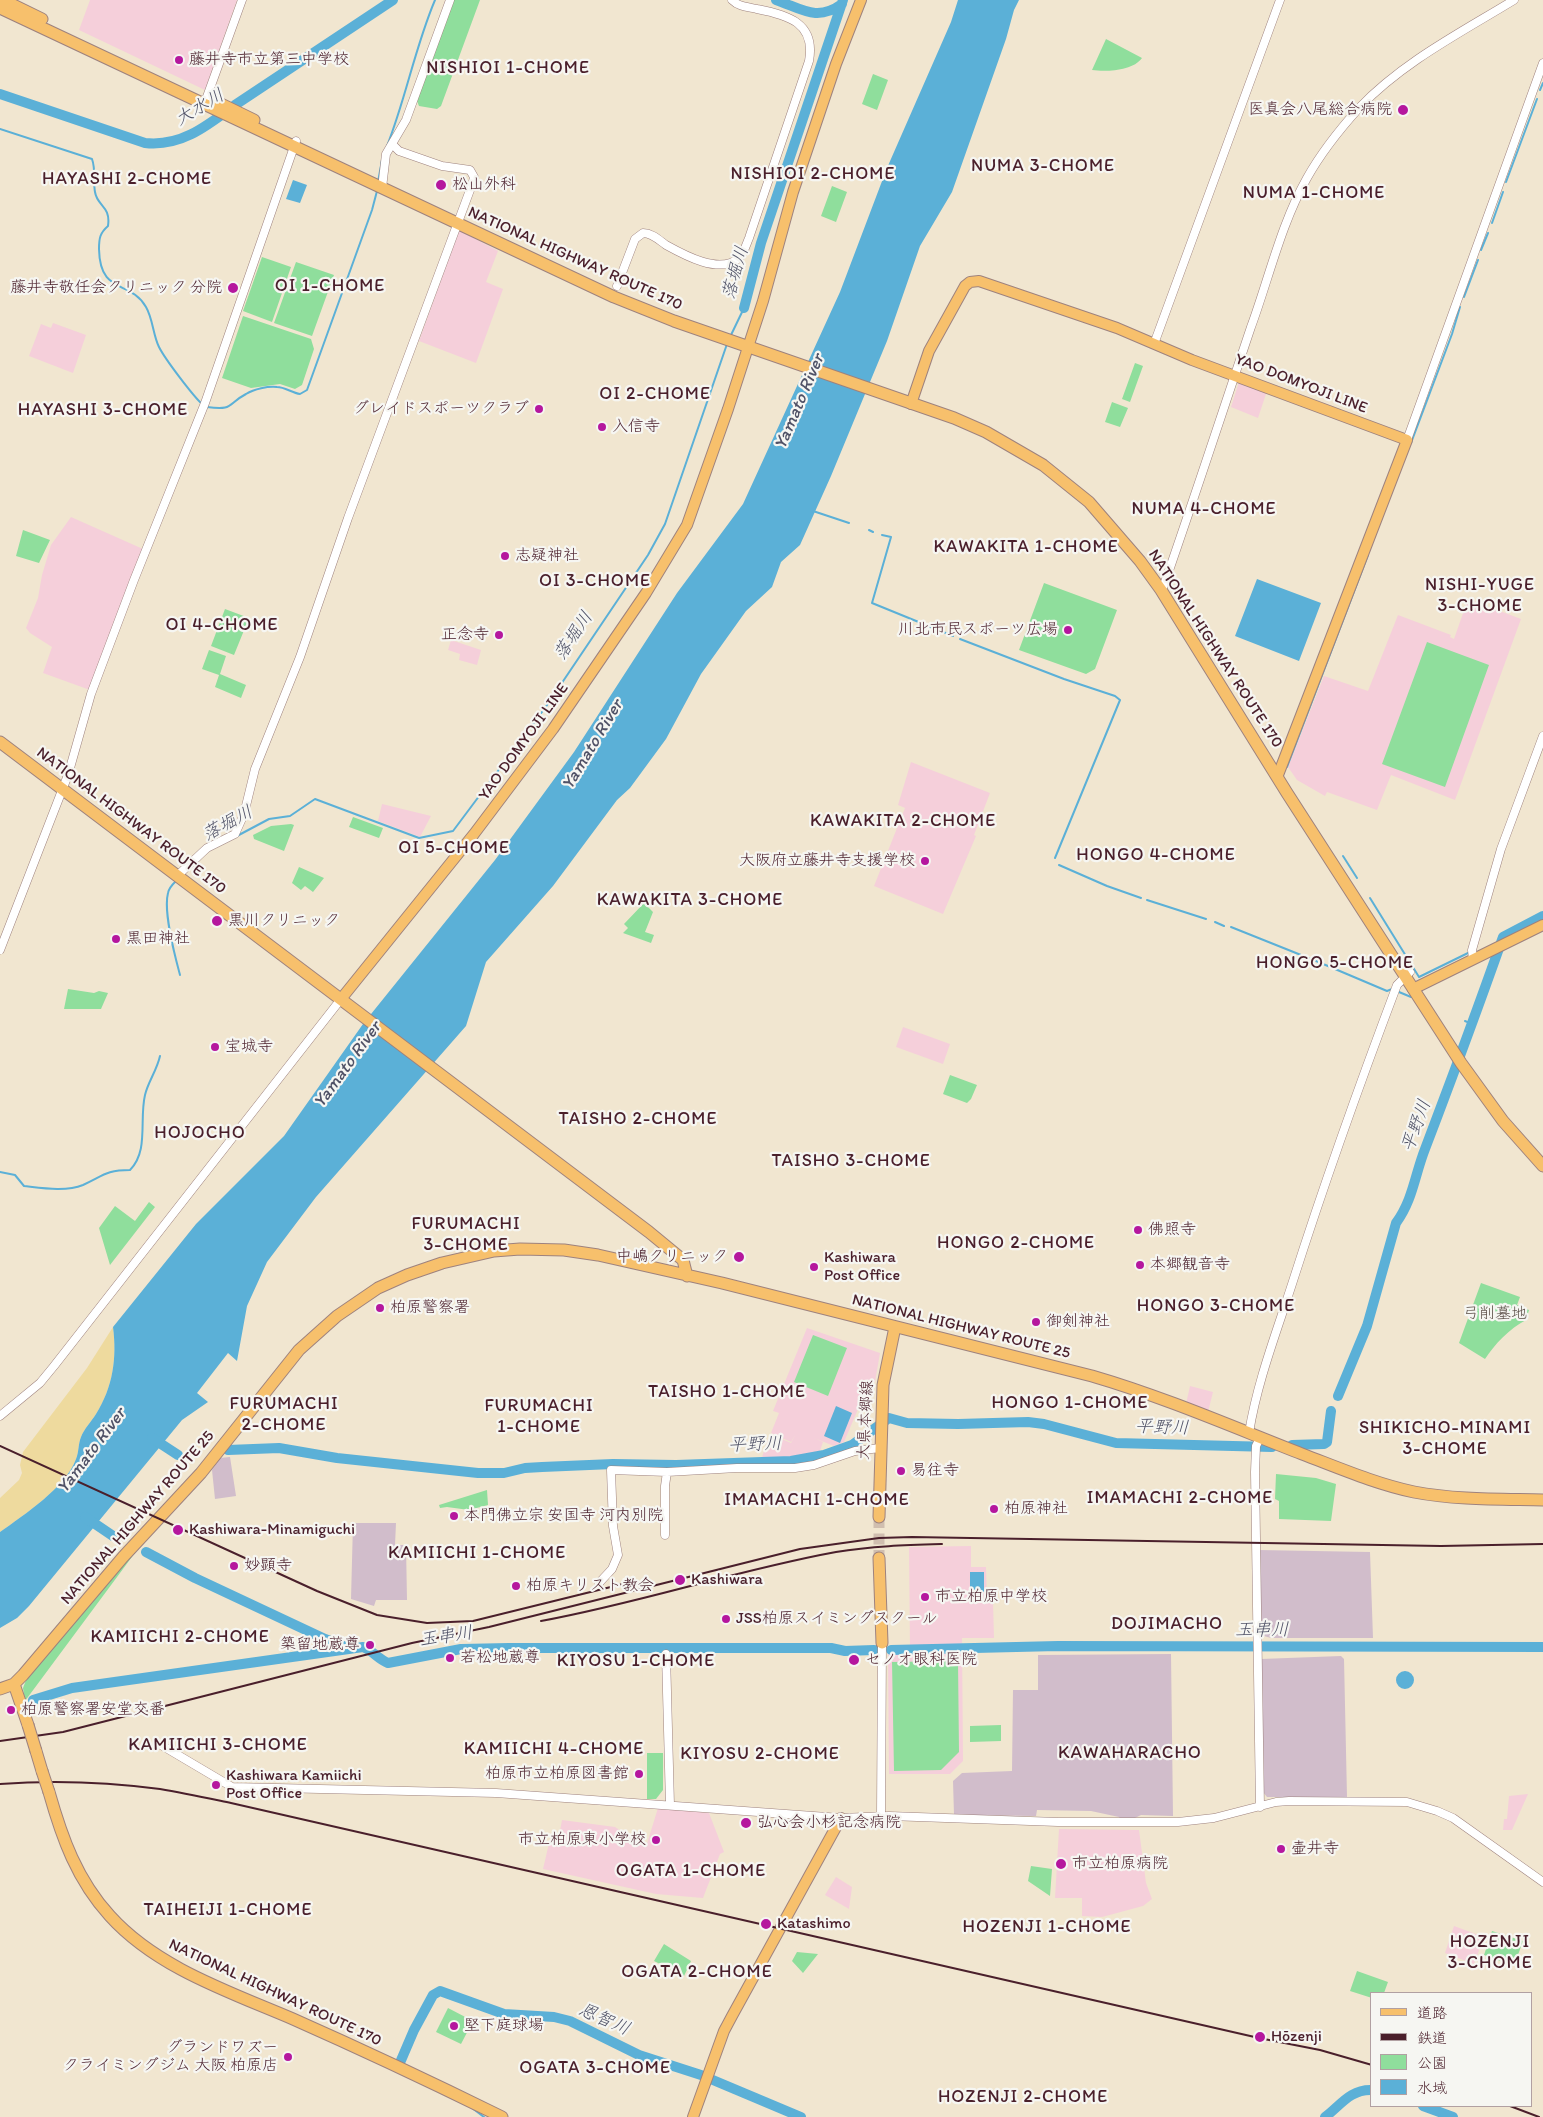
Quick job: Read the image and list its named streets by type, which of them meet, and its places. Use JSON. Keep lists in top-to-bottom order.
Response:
{
  "streets": {
    "highway": ["NATIONAL HIGHWAY ROUTE 170", "NATIONAL HIGHWAY ROUTE 25", "大県本郷線"],
    "main road": ["YAO DOMYOJI LINE"]
  },
  "crossings": [
    ["NATIONAL HIGHWAY ROUTE 170", "YAO DOMYOJI LINE"],
    ["NATIONAL HIGHWAY ROUTE 170", "NATIONAL HIGHWAY ROUTE 25"],
    ["NATIONAL HIGHWAY ROUTE 25", "大県本郷線"]
  ],
  "districts": [
    "NISHIOI 1-CHOME",
    "NUMA 3-CHOME",
    "NISHIOI 2-CHOME",
    "HAYASHI 2-CHOME",
    "NUMA 1-CHOME",
    "OI 1-CHOME",
    "OI 2-CHOME",
    "HAYASHI 3-CHOME",
    "NUMA 4-CHOME",
    "KAWAKITA 1-CHOME",
    "OI 3-CHOME",
    "NISHI-YUGE 3-CHOME",
    "OI 4-CHOME",
    "KAWAKITA 2-CHOME",
    "OI 5-CHOME",
    "HONGO 4-CHOME",
    "KAWAKITA 3-CHOME",
    "HONGO 5-CHOME",
    "TAISHO 2-CHOME",
    "HOJOCHO",
    "TAISHO 3-CHOME",
    "FURUMACHI 3-CHOME",
    "HONGO 2-CHOME",
    "HONGO 3-CHOME",
    "TAISHO 1-CHOME",
    "HONGO 1-CHOME",
    "FURUMACHI 2-CHOME",
    "FURUMACHI 1-CHOME",
    "SHIKICHO-MINAMI 3-CHOME",
    "IMAMACHI 2-CHOME",
    "IMAMACHI 1-CHOME",
    "KAMIICHI 1-CHOME",
    "DOJIMACHO",
    "KAMIICHI 2-CHOME",
    "KIYOSU 1-CHOME",
    "KAMIICHI 3-CHOME",
    "KAMIICHI 4-CHOME",
    "KAWAHARACHO",
    "KIYOSU 2-CHOME",
    "OGATA 1-CHOME",
    "TAIHEIJI 1-CHOME",
    "HOZENJI 1-CHOME",
    "HOZENJI 3-CHOME",
    "OGATA 2-CHOME",
    "OGATA 3-CHOME",
    "HOZENJI 2-CHOME"
  ],
  "water": [
    "大水川",
    "落堀川",
    "Yamato River",
    "平野川",
    "玉串川",
    "恩智川"
  ],
  "parks": ["弓削墓地"],
  "places": [
    "藤井寺市立第三中学校",
    "医真会八尾総合病院",
    "松山外科",
    "藤井寺敬任会クリニック 分院",
    "グレイドスポーツクラブ",
    "入信寺",
    "志疑神社",
    "川北市民スポーツ広場",
    "正念寺",
    "大阪府立藤井寺支援学校",
    "黒川クリニック",
    "黒田神社",
    "宝城寺",
    "佛照寺",
    "中嶋クリニック",
    "本郷観音寺",
    "Kashiwara Post Office",
    "柏原警察署",
    "御剣神社",
    "易往寺",
    "柏原神社",
    "本門佛立宗 安国寺 河内別院",
    "Kashiwara-Minamiguchi",
    "妙顕寺",
    "Kashiwara",
    "柏原キリスト教会",
    "市立柏原中学校",
    "JSS柏原スイミングスクール",
    "築留地蔵尊",
    "若松地蔵尊",
    "セノオ眼科医院",
    "柏原警察署安堂交番",
    "柏原市立柏原図書館",
    "Kashiwara Kamiichi Post Office",
    "弘心会小杉記念病院",
    "市立柏原東小学校",
    "壷井寺",
    "市立柏原病院",
    "Katashimo",
    "堅下庭球場",
    "Hōzenji",
    "グランドワズー クライミングジム 大阪 柏原店"
  ],
  "legend": [
    "道路",
    "鉄道",
    "公園",
    "水域"
  ]
}
